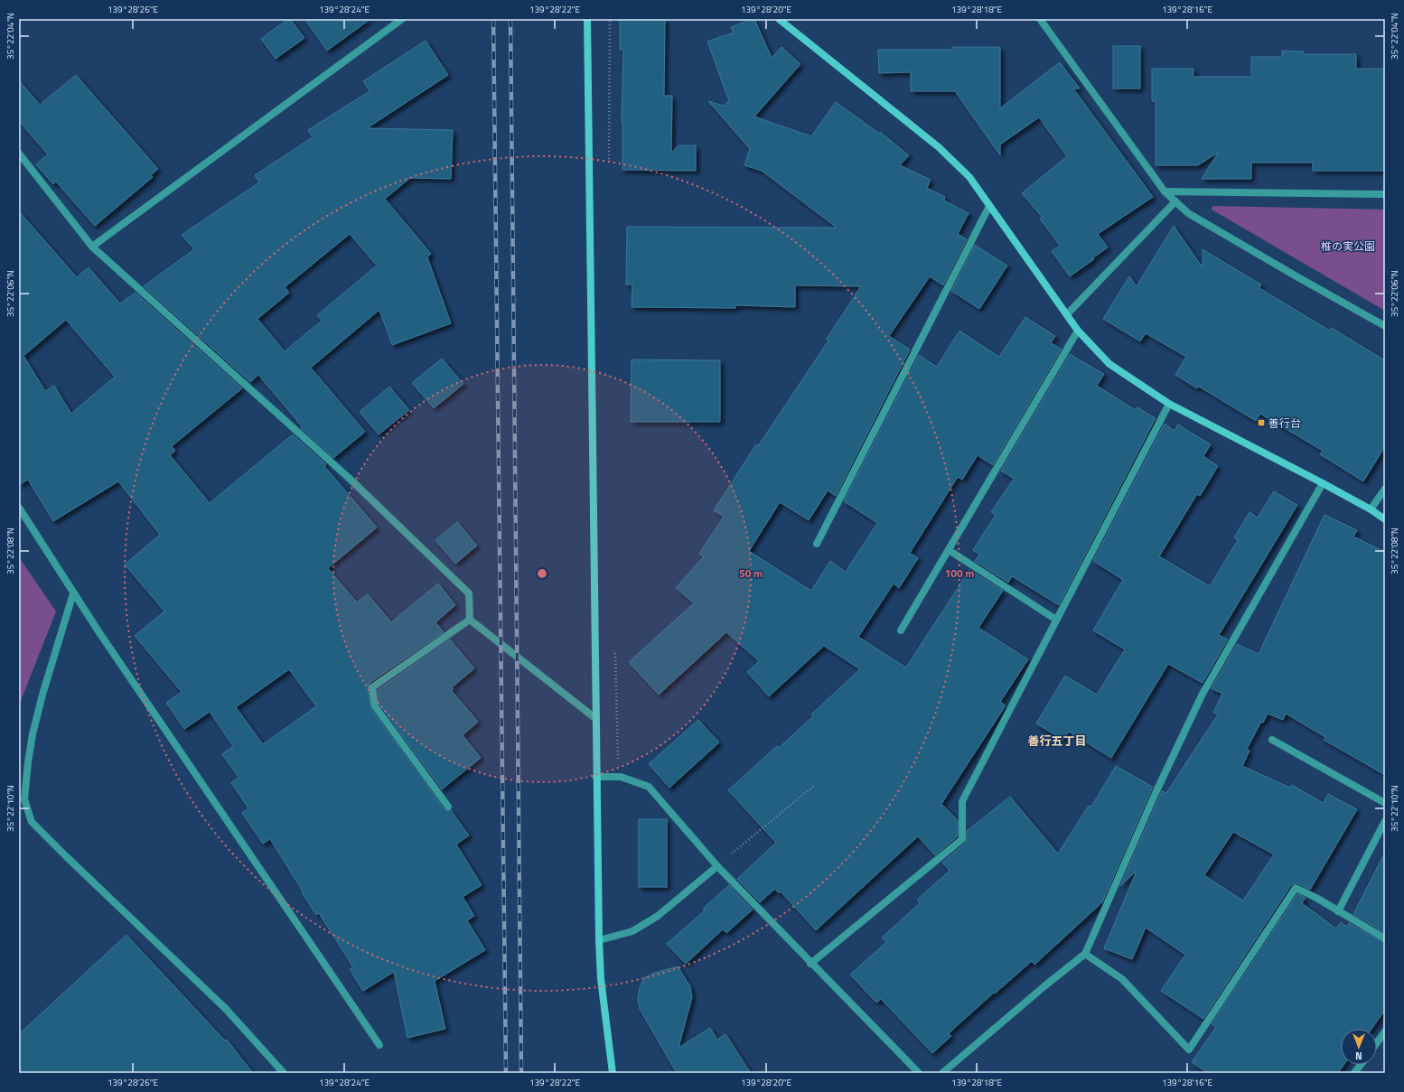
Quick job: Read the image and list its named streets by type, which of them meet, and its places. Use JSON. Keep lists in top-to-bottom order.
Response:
{
  "districts": ["善行五丁目"],
  "parks": ["椎の実公園"],
  "places": {
    "transit": ["善行台"]
  },
  "north": "bottom",
  "coordinates": [
    "139°28'26\"E",
    "139°28'24\"E",
    "139°28'22\"E",
    "139°28'20\"E",
    "139°28'18\"E",
    "139°28'16\"E",
    "35°22'04\"N",
    "35°22'06\"N",
    "35°22'08\"N",
    "35°22'10\"N"
  ],
  "rings": ["50 m", "100 m"]
}
